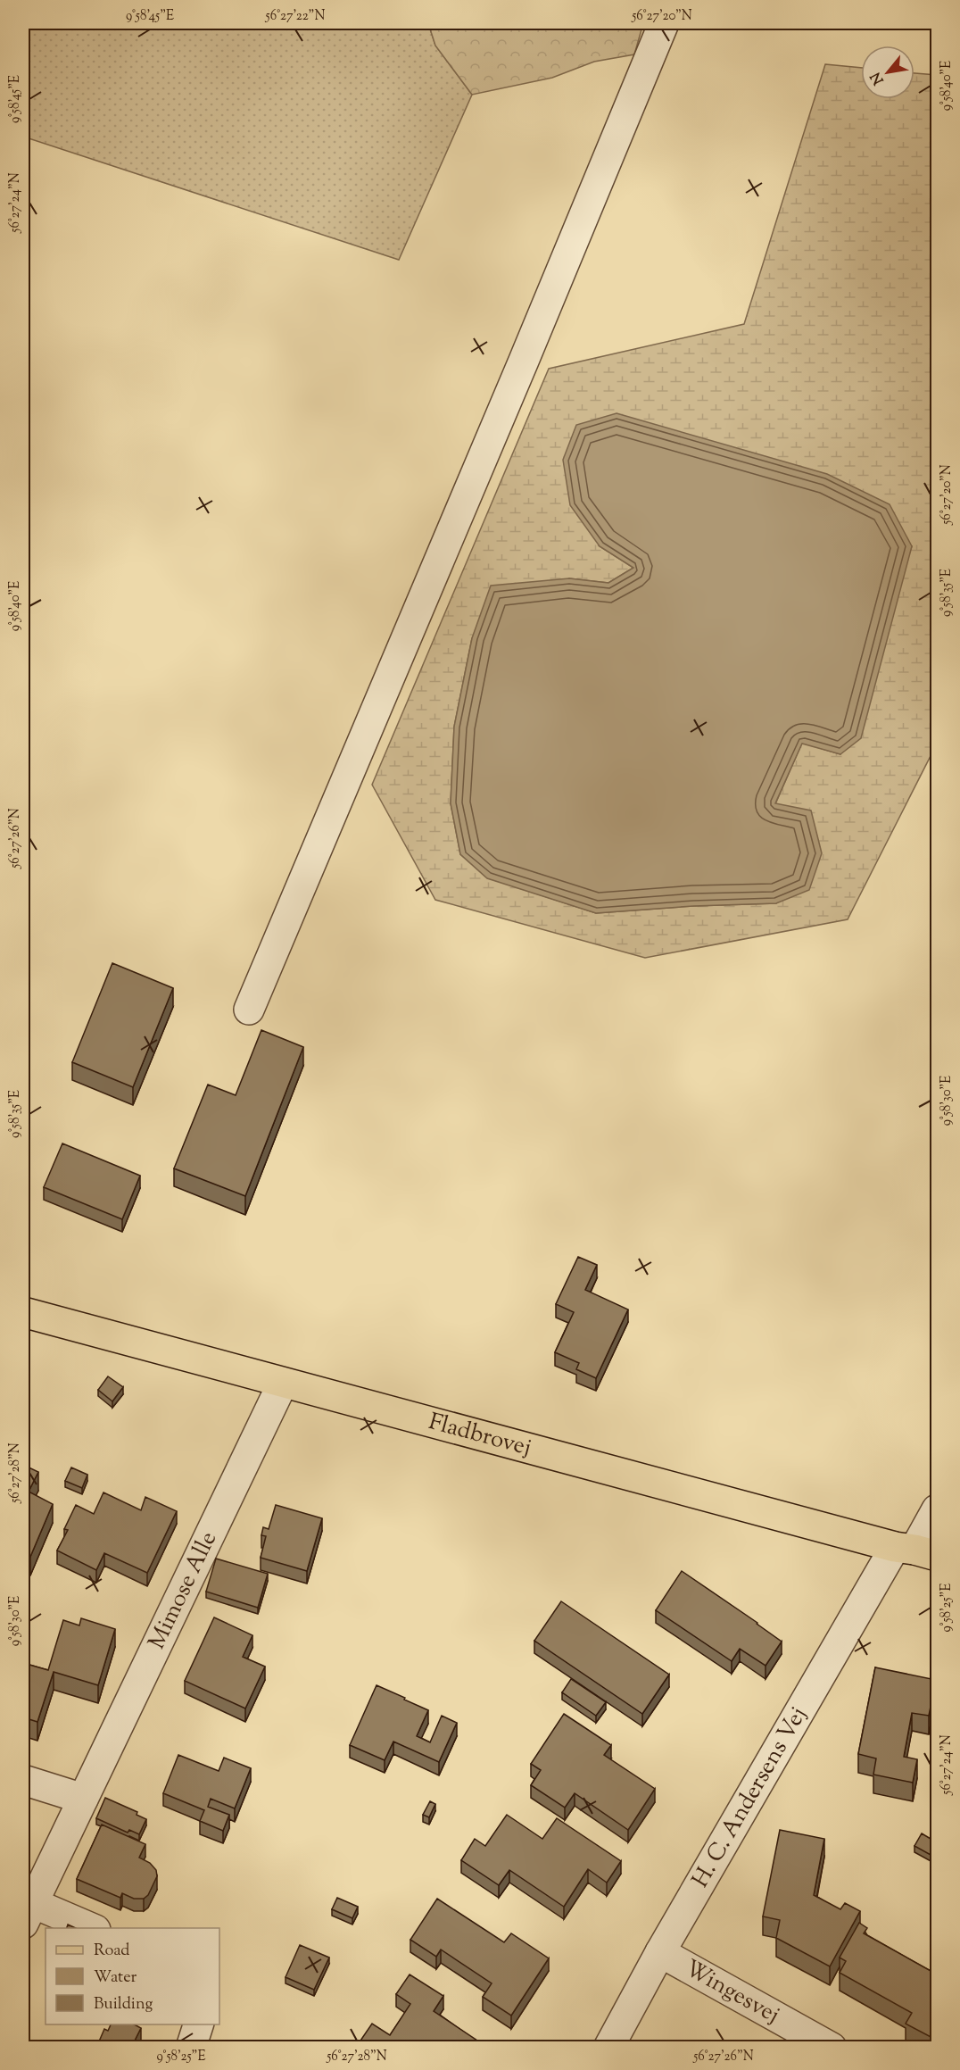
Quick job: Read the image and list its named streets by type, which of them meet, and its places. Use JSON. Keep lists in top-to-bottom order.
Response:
{
  "streets": {
    "main road": ["Fladbrovej"],
    "street": ["Mimose Alle", "H. C. Andersens Vej", "Wingesvej"]
  },
  "crossings": [
    ["Fladbrovej", "Mimose Alle"],
    ["Fladbrovej", "H. C. Andersens Vej"],
    ["H. C. Andersens Vej", "Wingesvej"]
  ],
  "legend": ["Road", "Water", "Building"],
  "north": "bottom left",
  "coordinates": [
    "9°58'45\"E",
    "56°27'22\"N",
    "56°27'20\"N",
    "9°58'40\"E",
    "56°27'24\"N",
    "9°58'35\"E",
    "56°27'26\"N",
    "9°58'30\"E",
    "56°27'28\"N",
    "9°58'25\"E"
  ]
}
